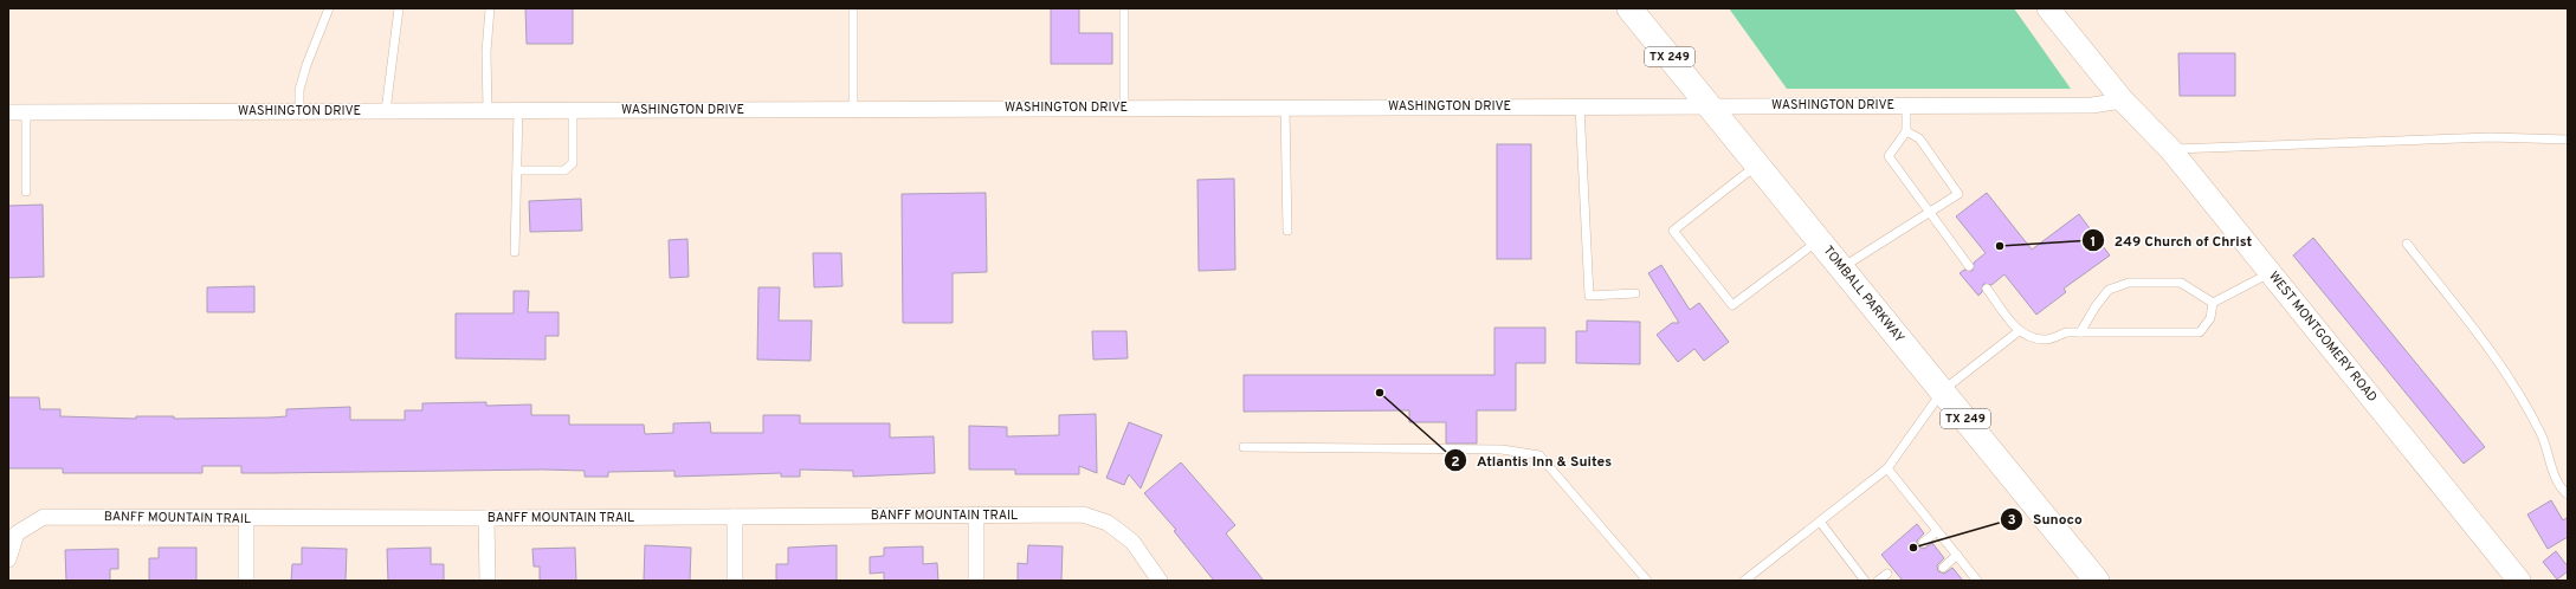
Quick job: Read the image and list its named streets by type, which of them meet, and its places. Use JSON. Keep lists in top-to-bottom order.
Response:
{
  "streets": {
    "main road": ["TX 249", "TOMBALL PARKWAY", "WEST MONTGOMERY ROAD"],
    "street": ["WASHINGTON DRIVE", "BANFF MOUNTAIN TRAIL"]
  },
  "crossings": [
    ["WASHINGTON DRIVE", "TOMBALL PARKWAY"],
    ["WASHINGTON DRIVE", "WEST MONTGOMERY ROAD"]
  ],
  "places": ["249 Church of Christ", "Atlantis Inn & Suites", "Sunoco"]
}
